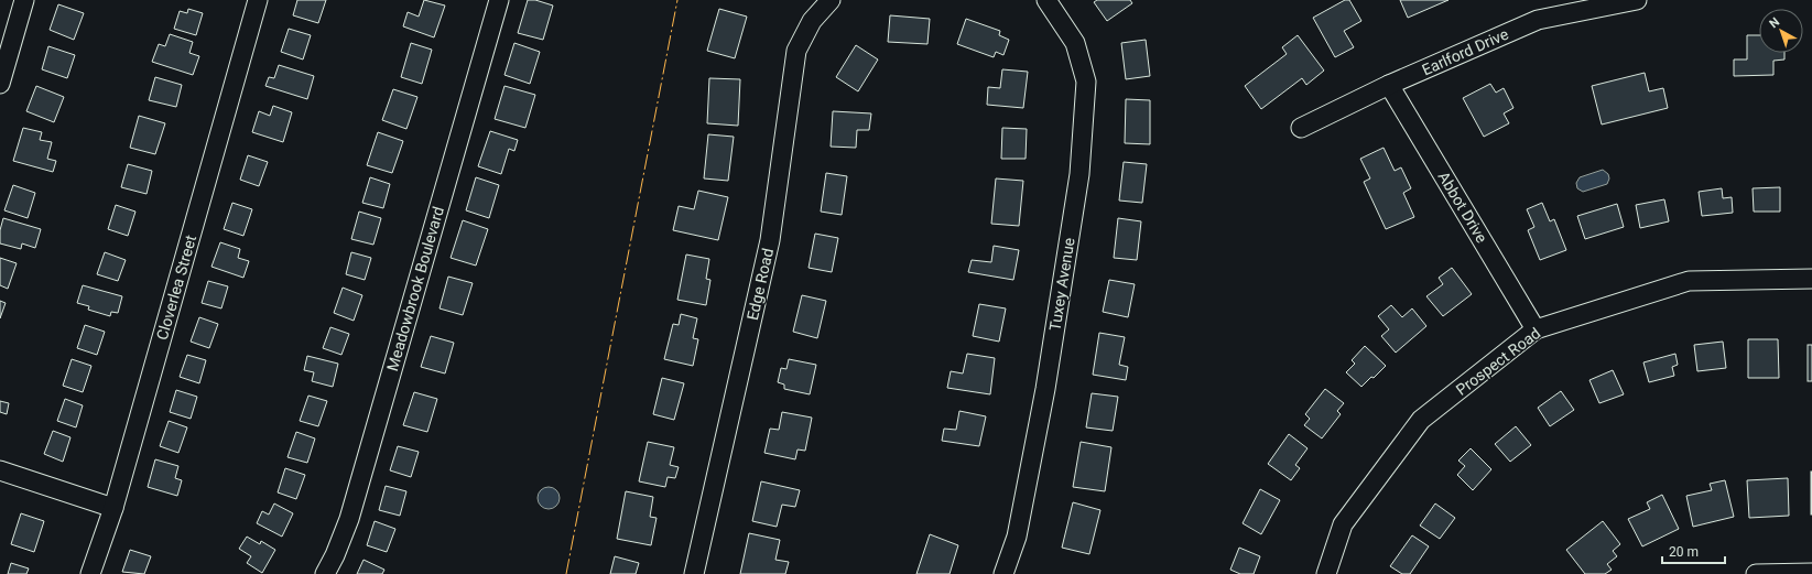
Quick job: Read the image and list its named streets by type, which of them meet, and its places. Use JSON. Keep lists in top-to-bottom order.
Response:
{
  "streets": {
    "street": [
      "Earlford Drive",
      "Abbot Drive",
      "Edge Road",
      "Tuxey Avenue",
      "Cloverlea Street",
      "Meadowbrook Boulevard",
      "Prospect Road"
    ]
  },
  "crossings": [
    ["Earlford Drive", "Abbot Drive"],
    ["Abbot Drive", "Prospect Road"]
  ],
  "scale_bar": "20 m",
  "north": "top left"
}
